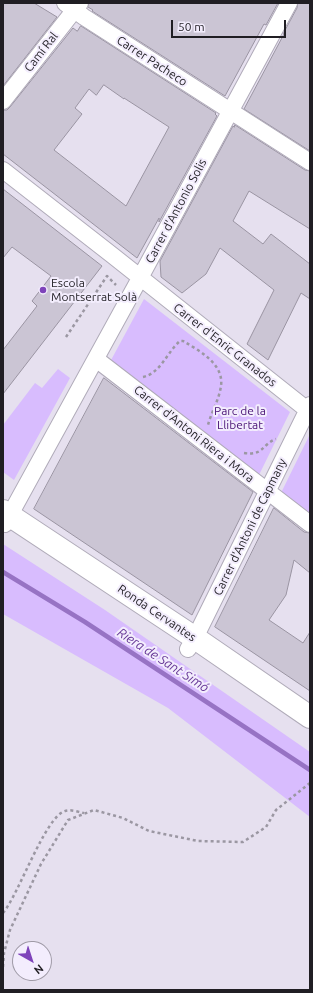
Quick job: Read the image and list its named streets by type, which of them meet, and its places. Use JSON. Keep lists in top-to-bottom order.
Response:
{
  "streets": {
    "street": [
      "Camí Ral",
      "Carrer Pacheco",
      "Carrer d'Antonio Solis",
      "Carrer d'Enric Granados",
      "Carrer d'Antoni Riera i Mora",
      "Carrer d'Antoni de Capmany",
      "Ronda Cervantes"
    ]
  },
  "crossings": [
    ["Camí Ral", "Carrer Pacheco"],
    ["Carrer Pacheco", "Carrer d'Antonio Solis"],
    ["Carrer d'Antonio Solis", "Carrer d'Enric Granados"],
    ["Carrer d'Antonio Solis", "Carrer d'Antoni Riera i Mora"],
    ["Carrer d'Antonio Solis", "Ronda Cervantes"],
    ["Carrer d'Enric Granados", "Carrer d'Antoni de Capmany"],
    ["Carrer d'Antoni Riera i Mora", "Carrer d'Antoni de Capmany"],
    ["Carrer d'Antoni de Capmany", "Ronda Cervantes"]
  ],
  "water": ["Riera de Sant Simó"],
  "parks": ["Parc de la Llibertat"],
  "places": ["Escola Montserrat Solà"],
  "scale_bar": "50 m",
  "north": "bottom right"
}
